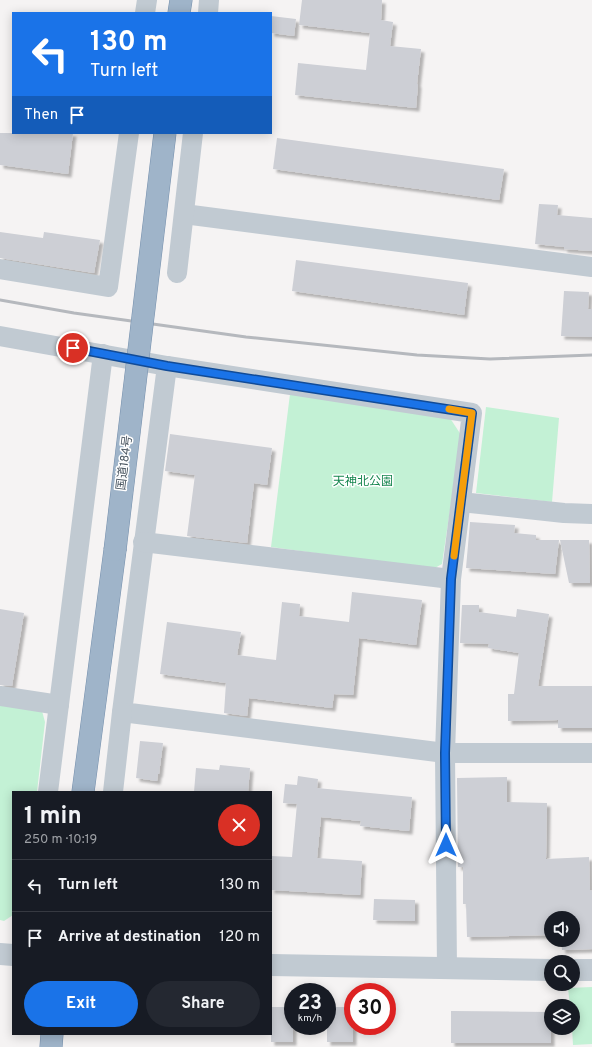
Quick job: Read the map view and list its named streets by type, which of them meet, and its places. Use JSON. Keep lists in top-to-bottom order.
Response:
{
  "streets": {
    "highway": ["国道184号"]
  },
  "parks": ["天神北公園"],
  "page": {
    "turn": ["130 m", "Turn left"],
    "then": "Then",
    "heading": ["1 min", "250 m · 10:19"],
    "list": [
      {
        "name": "Turn left",
        "value": "130 m"
      },
      {
        "name": "Arrive at destination",
        "value": "120 m"
      }
    ],
    "buttons": ["Exit", "Share"],
    "speed": "23 km/h",
    "limit": "30"
  }
}
